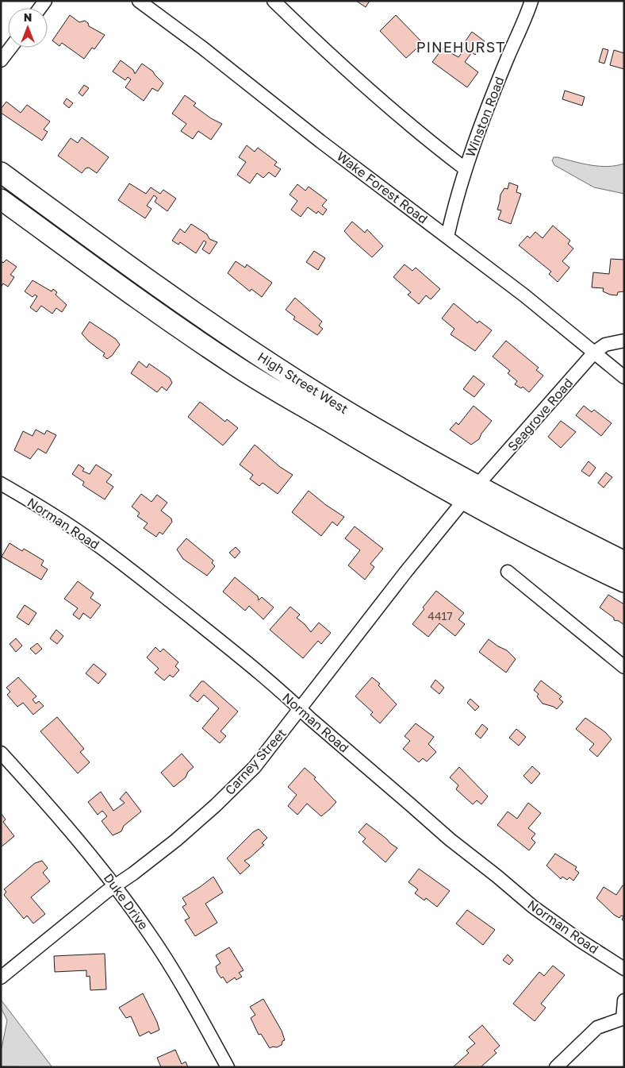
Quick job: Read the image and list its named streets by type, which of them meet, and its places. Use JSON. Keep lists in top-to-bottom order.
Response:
{
  "streets": {
    "main road": ["High Street West"],
    "street": [
      "Winston Road",
      "Wake Forest Road",
      "Seagrove Road",
      "Norman Road",
      "Carney Street",
      "Duke Drive"
    ]
  },
  "crossings": [
    ["Winston Road", "Wake Forest Road"],
    ["Wake Forest Road", "Seagrove Road"],
    ["High Street West", "Seagrove Road"],
    ["High Street West", "Carney Street"],
    ["Seagrove Road", "Carney Street"],
    ["Norman Road", "Carney Street"],
    ["Carney Street", "Duke Drive"]
  ],
  "districts": ["PINEHURST"],
  "house_numbers": ["4417"],
  "north": "top"
}
